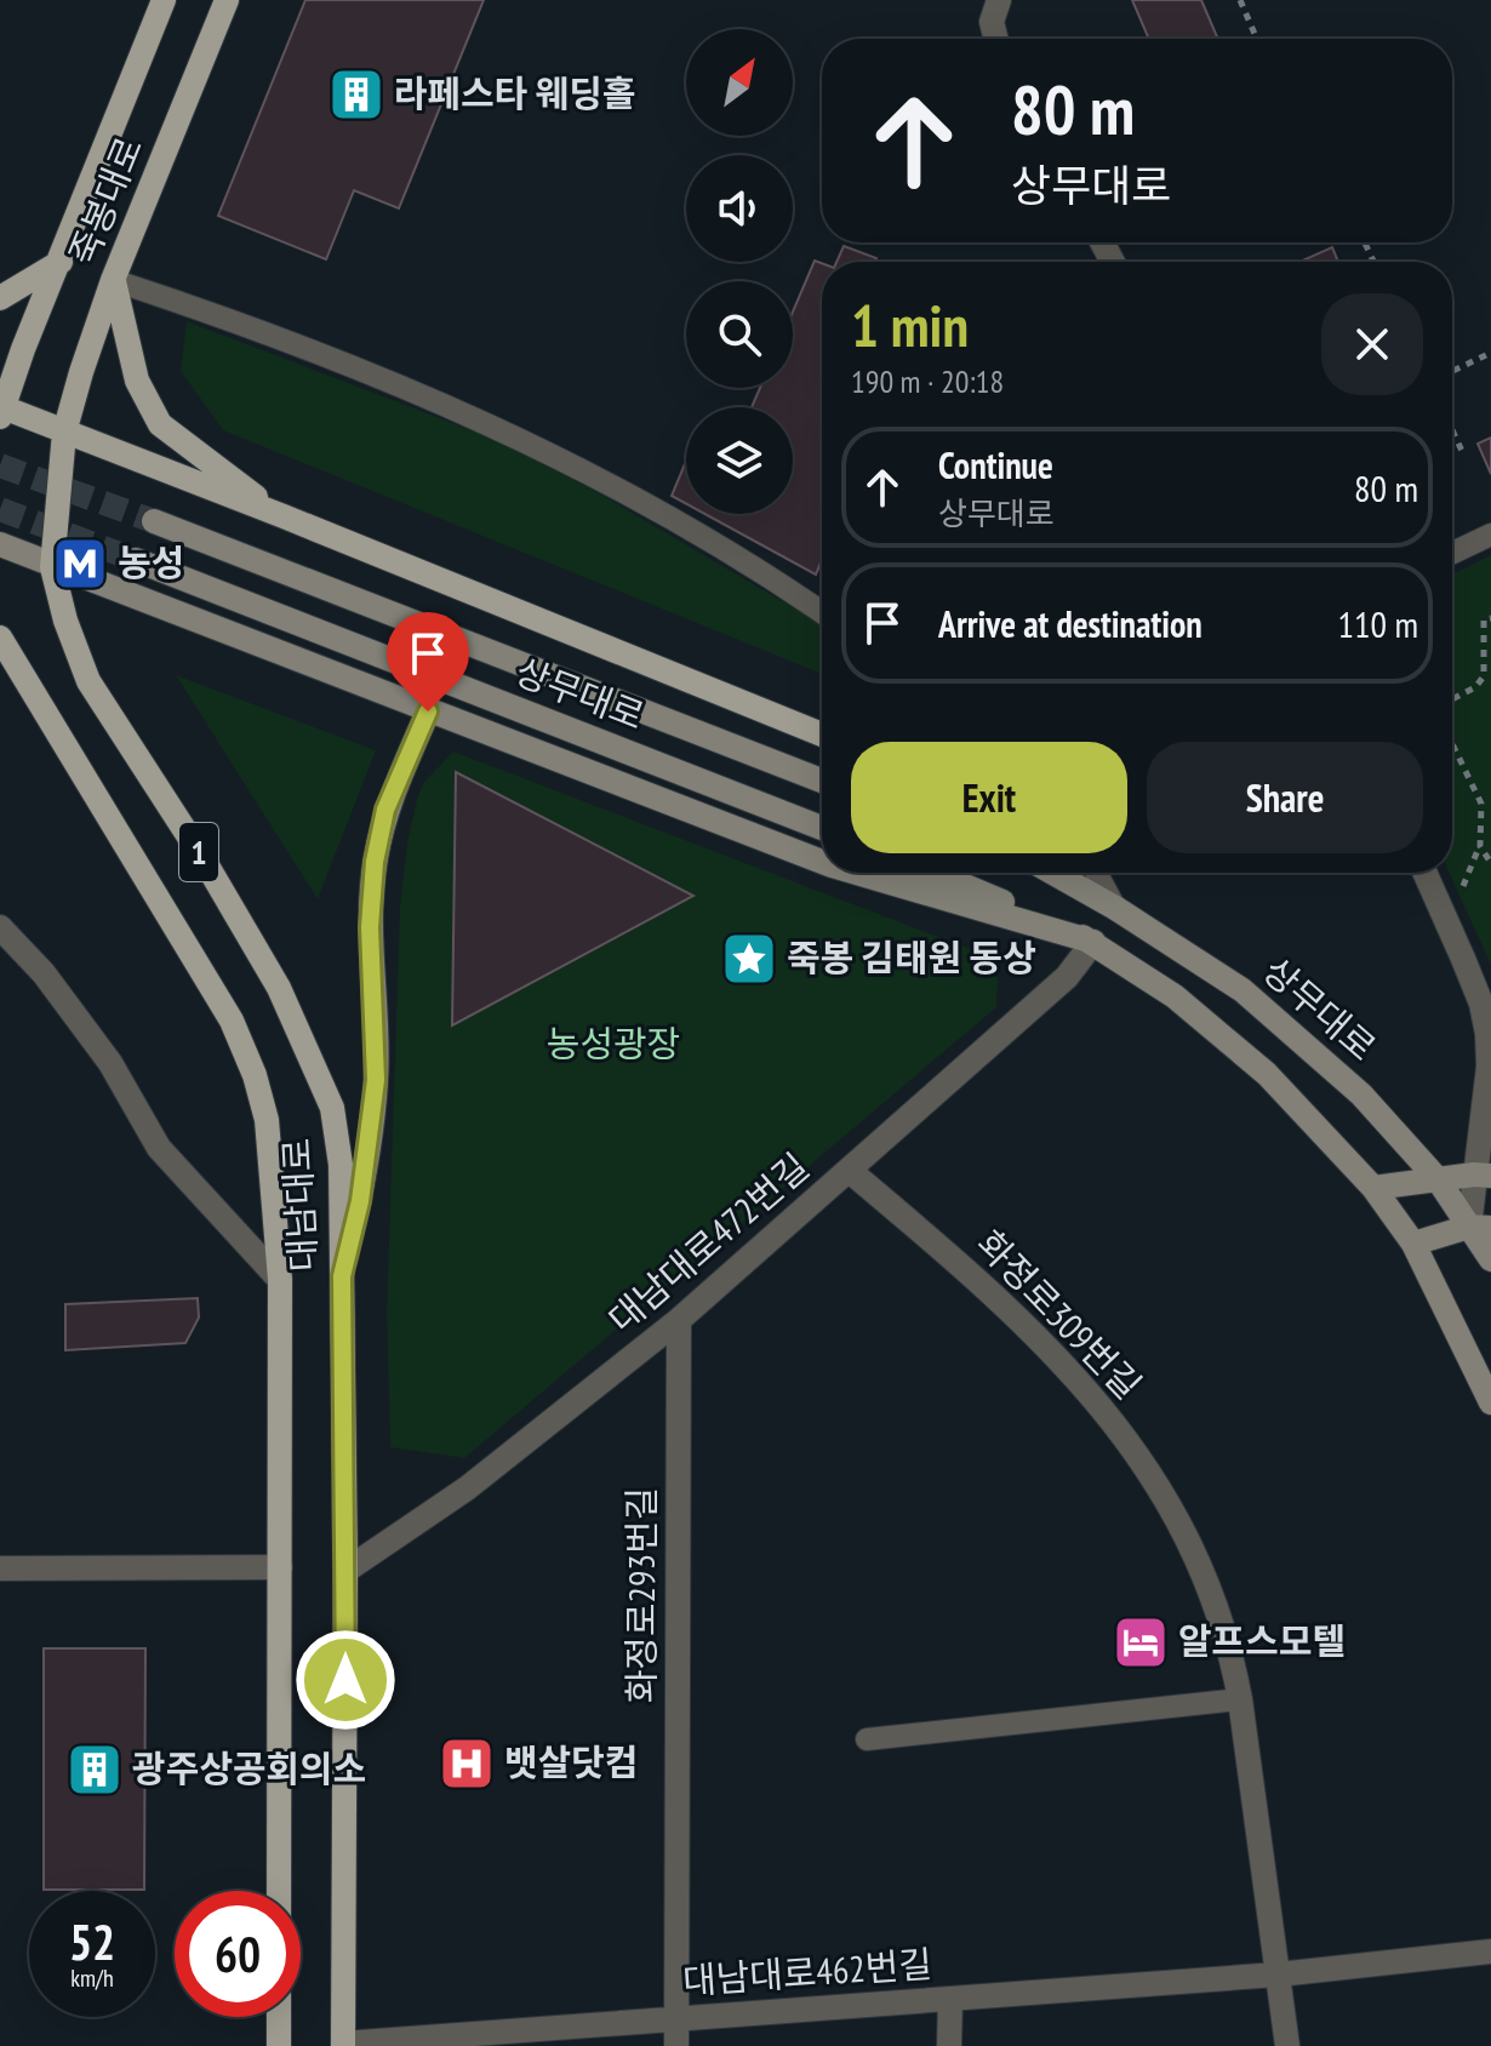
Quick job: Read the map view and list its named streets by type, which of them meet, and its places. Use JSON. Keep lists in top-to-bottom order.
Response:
{
  "streets": {
    "main road": ["죽봉대로", "1", "대남대로"],
    "street": [
      "상무대로",
      "대남대로472번길",
      "화정로309번길",
      "화정로293번길",
      "대남대로462번길"
    ]
  },
  "crossings": [
    ["죽봉대로", "대남대로"],
    ["상무대로", "대남대로"],
    ["상무대로", "대남대로472번길"],
    ["대남대로", "대남대로472번길"],
    ["대남대로", "대남대로462번길"],
    ["대남대로472번길", "화정로309번길"],
    ["대남대로472번길", "화정로293번길"],
    ["화정로309번길", "대남대로462번길"],
    ["화정로293번길", "대남대로462번길"]
  ],
  "parks": ["농성광장"],
  "places": {
    "building": ["라페스타 웨딩홀", "광주상공회의소"],
    "metro station": ["농성"],
    "place": ["죽봉 김태원 동상"],
    "hotel": ["알프스모텔"],
    "hospital": ["뱃살닷컴"]
  },
  "north": "top right",
  "page": {
    "turn": ["80 m", "상무대로"],
    "heading": ["1 min", "190 m · 20:18"],
    "list": [
      {
        "name": "Continue",
        "note": "상무대로",
        "value": "80 m"
      },
      {
        "name": "Arrive at destination",
        "value": "110 m"
      }
    ],
    "buttons": ["Exit", "Share"],
    "speed": "52 km/h",
    "limit": "60"
  }
}
